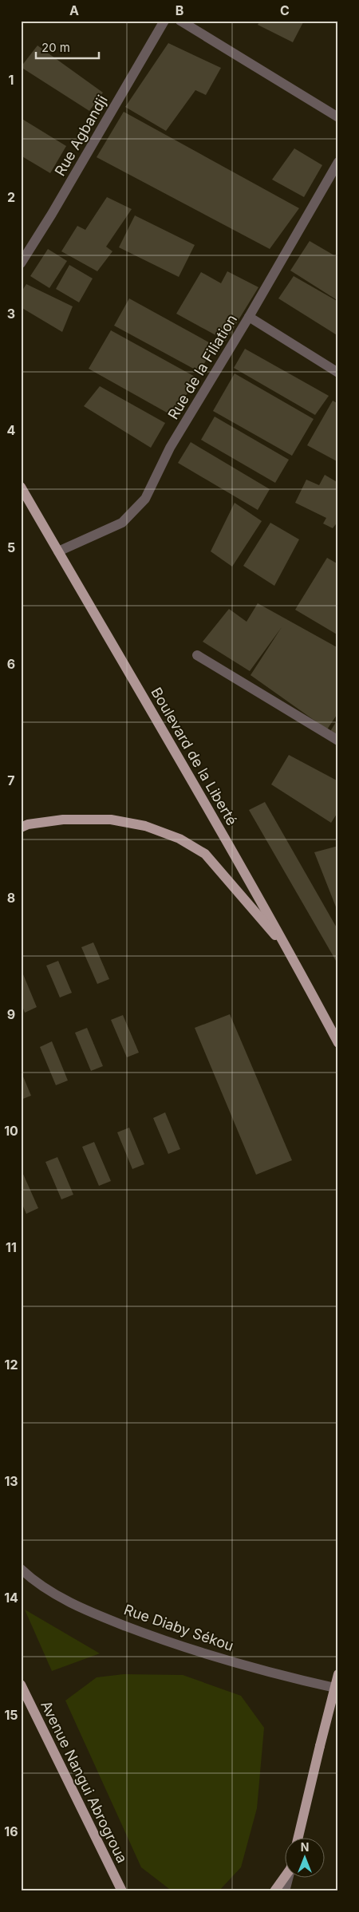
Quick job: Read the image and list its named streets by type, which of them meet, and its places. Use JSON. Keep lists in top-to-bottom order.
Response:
{
  "streets": {
    "main road": ["Boulevard de la Liberté", "Avenue Nangui Abrogroua"],
    "street": ["Rue Agbandji", "Rue de la Filiation", "Rue Diaby Sékou"]
  },
  "crossings": [
    ["Rue de la Filiation", "Boulevard de la Liberté"]
  ],
  "scale_bar": "20 m",
  "north": "top",
  "grid": {
    "columns": ["A", "B", "C"],
    "rows": [
      "1",
      "2",
      "3",
      "4",
      "5",
      "6",
      "7",
      "8",
      "9",
      "10",
      "11",
      "12",
      "13",
      "14",
      "15",
      "16"
    ]
  }
}
